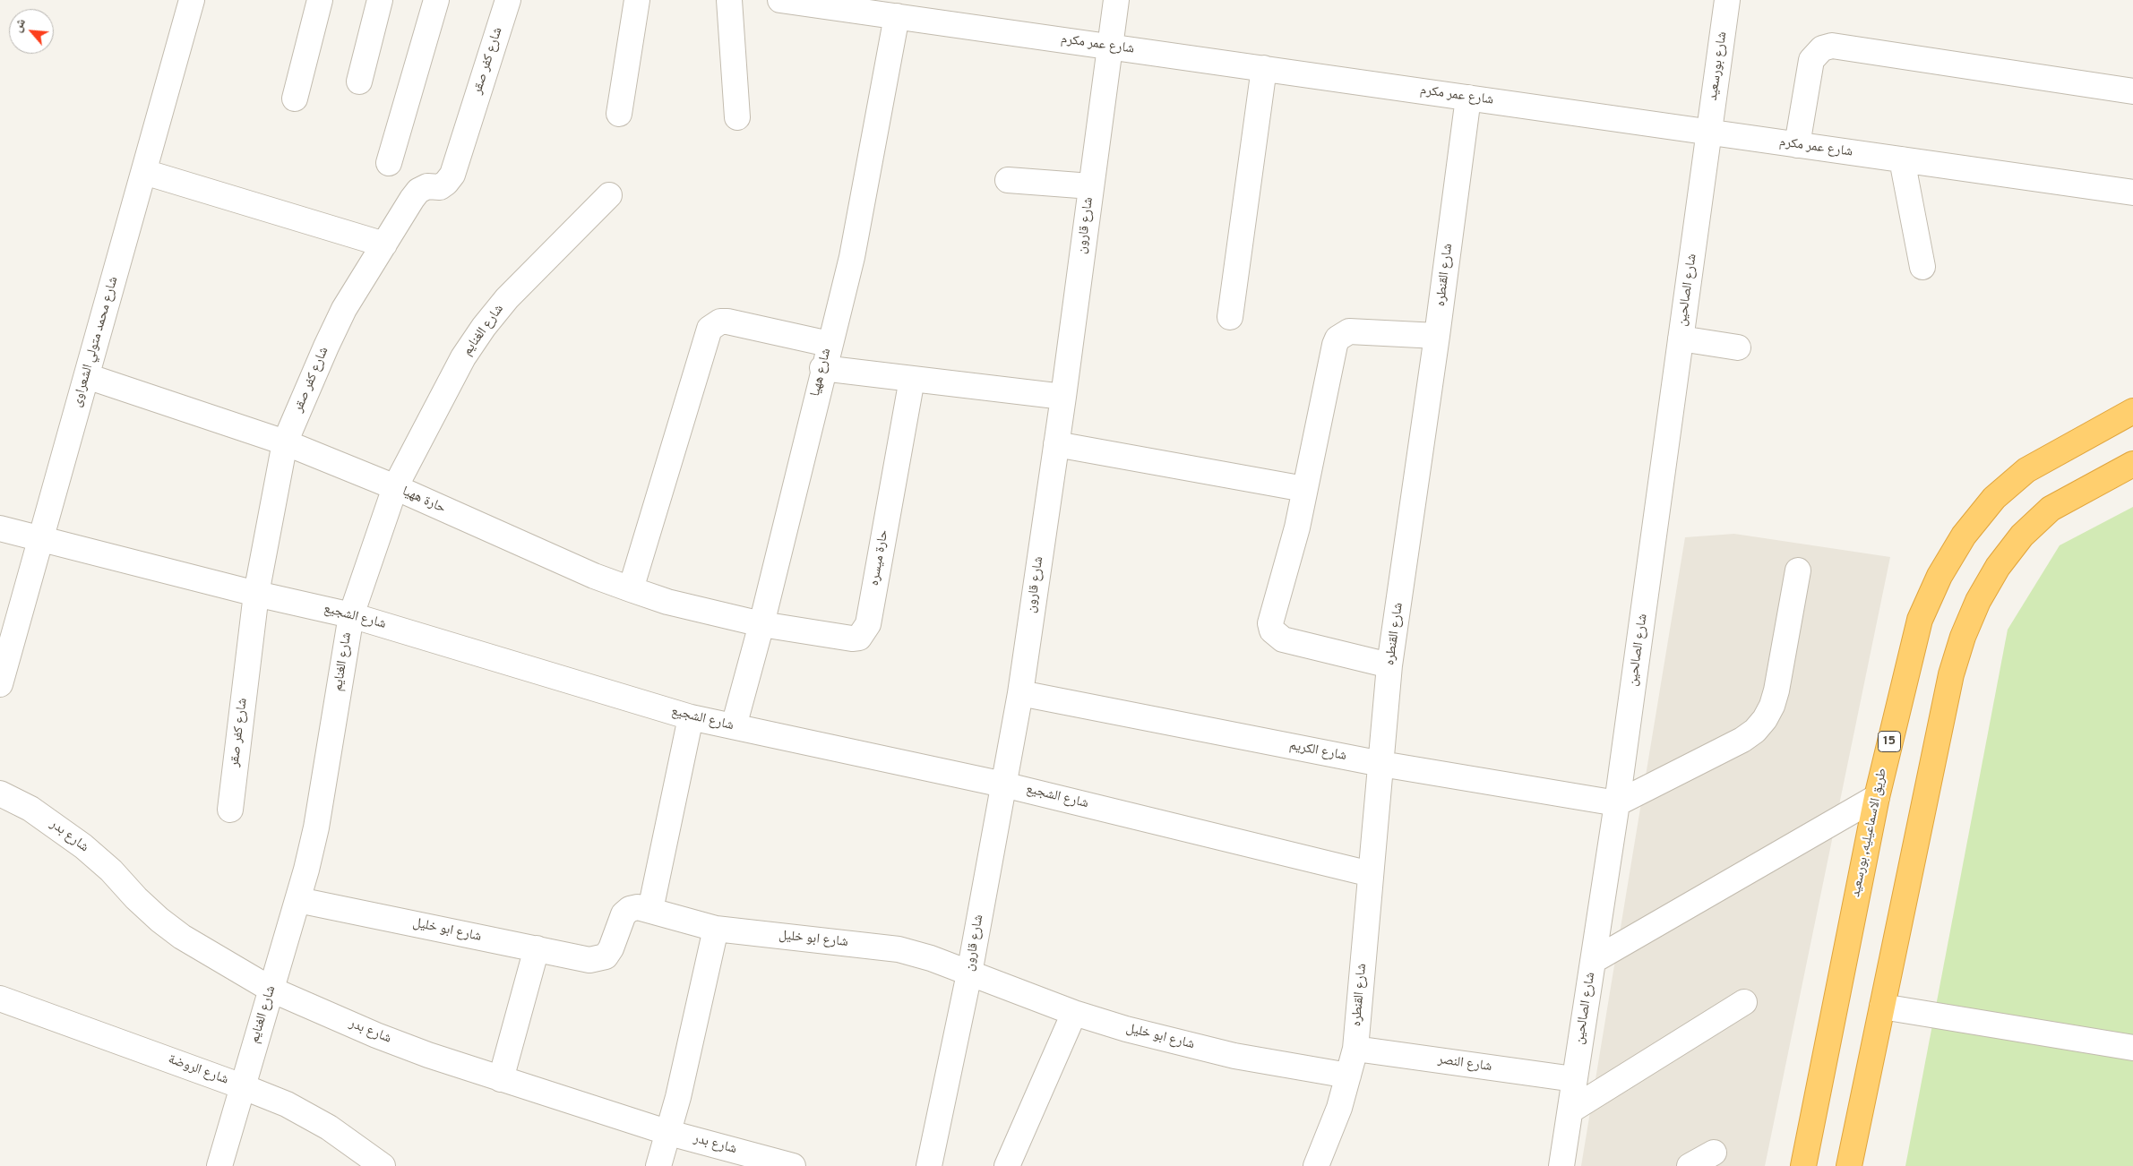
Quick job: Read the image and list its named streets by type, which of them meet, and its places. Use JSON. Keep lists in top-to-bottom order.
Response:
{
  "streets": {
    "highway": ["15", "طريق الاسماعيليه, بورسعيد"],
    "street": [
      "شارع عمر مكرم",
      "شارع كفر صقر",
      "شارع بورسعيد",
      "شارع قارون",
      "شارع القنطره",
      "شارع الصالحين",
      "شارع الغنايم",
      "شارع محمد متولي الشعراوى",
      "شارع ههيا",
      "حارة ههيا",
      "حارة ميسره",
      "شارع الشجيع",
      "شارع الكريم",
      "شارع بدر",
      "شارع ابو خليل",
      "شارع النصر",
      "شارع الروضة"
    ]
  },
  "crossings": [
    ["شارع عمر مكرم", "شارع بورسعيد"],
    ["شارع عمر مكرم", "شارع قارون"],
    ["شارع عمر مكرم", "شارع القنطره"],
    ["شارع عمر مكرم", "شارع الصالحين"],
    ["شارع عمر مكرم", "شارع ههيا"],
    ["شارع كفر صقر", "حارة ههيا"],
    ["شارع كفر صقر", "شارع الشجيع"],
    ["شارع بورسعيد", "شارع الصالحين"],
    ["شارع قارون", "شارع الشجيع"],
    ["شارع قارون", "شارع الكريم"],
    ["شارع قارون", "شارع ابو خليل"],
    ["شارع القنطره", "شارع الشجيع"],
    ["شارع القنطره", "شارع الكريم"],
    ["شارع القنطره", "شارع ابو خليل"],
    ["شارع القنطره", "شارع النصر"],
    ["شارع الصالحين", "شارع الكريم"],
    ["شارع الصالحين", "شارع النصر"],
    ["شارع الغنايم", "حارة ههيا"],
    ["شارع الغنايم", "شارع الشجيع"],
    ["شارع الغنايم", "شارع بدر"],
    ["شارع الغنايم", "شارع ابو خليل"],
    ["شارع الغنايم", "شارع الروضة"],
    ["شارع محمد متولي الشعراوى", "حارة ههيا"],
    ["شارع محمد متولي الشعراوى", "شارع الشجيع"],
    ["شارع ههيا", "حارة ههيا"],
    ["شارع ههيا", "حارة ميسره"],
    ["شارع ههيا", "شارع الشجيع"],
    ["حارة ههيا", "حارة ميسره"]
  ],
  "north": "top left"
}
